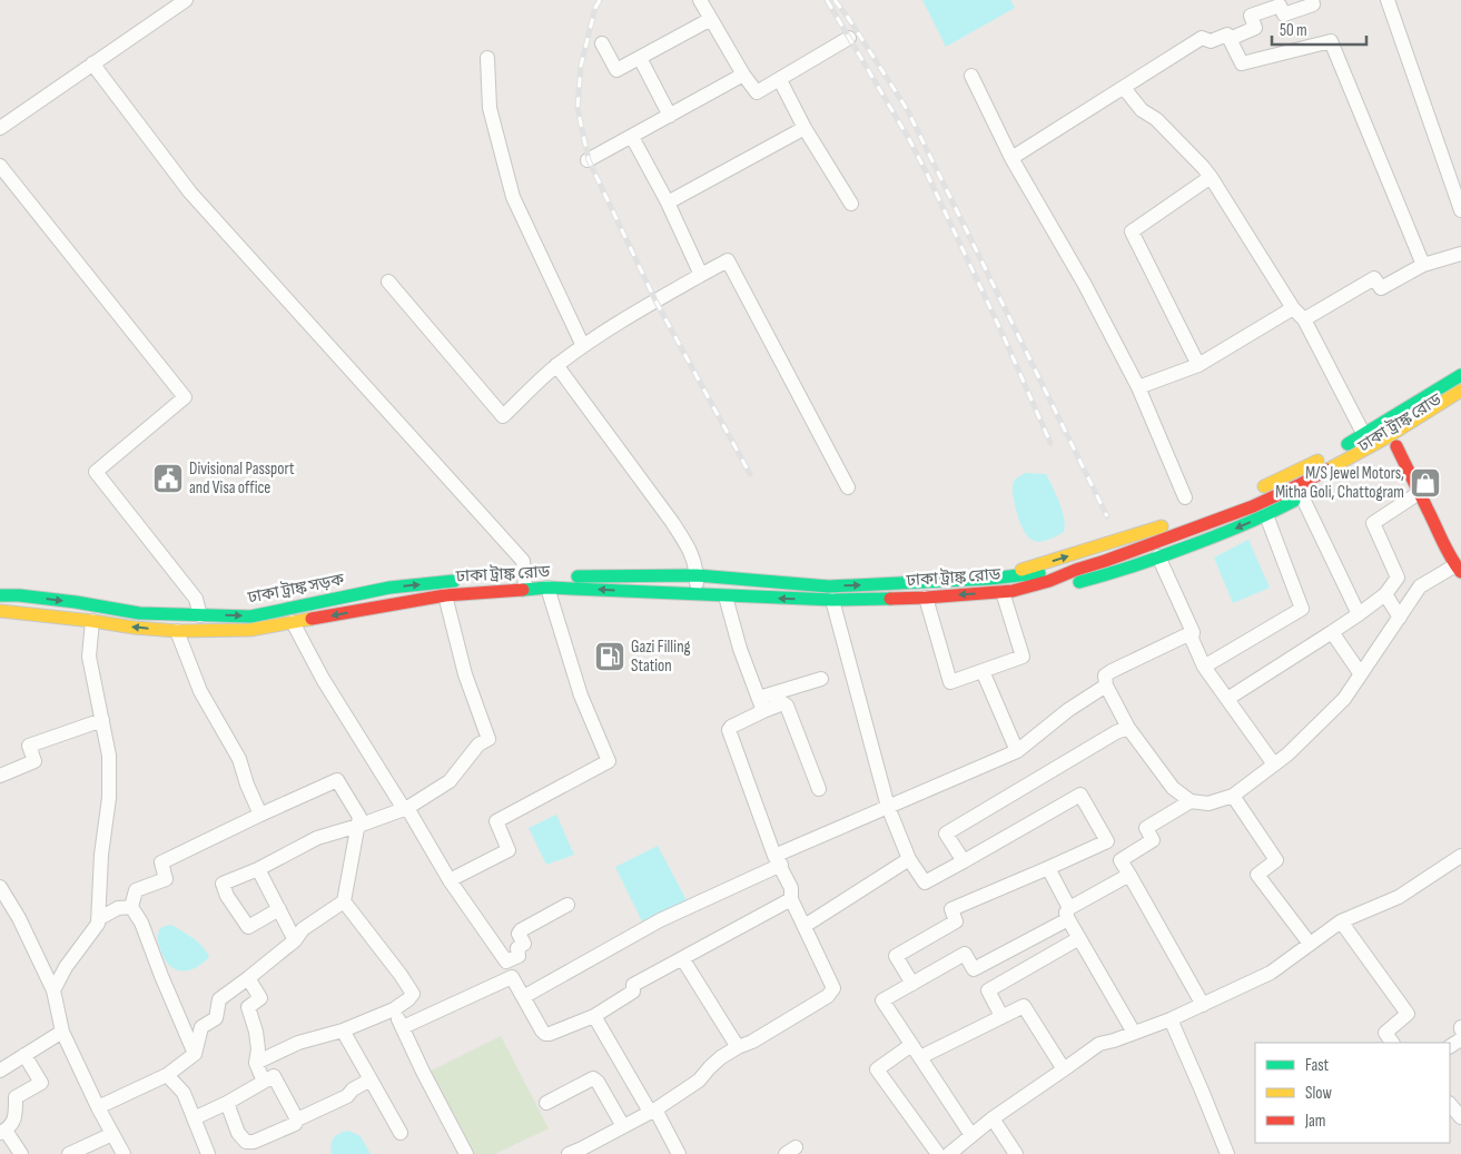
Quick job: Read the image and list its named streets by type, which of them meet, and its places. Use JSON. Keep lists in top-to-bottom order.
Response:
{
  "streets": {
    "main road": ["ঢাকা ট্রাঙ্ক রোড", "ঢাকা ট্রাঙ্ক সড়ক"]
  },
  "one_way": ["ঢাকা ট্রাঙ্ক সড়ক"],
  "places": {
    "public building": ["Divisional Passport and Visa office"],
    "shop": ["M/S Jewel Motors, Mitha Goli, Chattogram"],
    "fuel station": ["Gazi Filling Station"]
  },
  "legend": ["Fast", "Slow", "Jam"],
  "scale_bar": "50 m"
}
